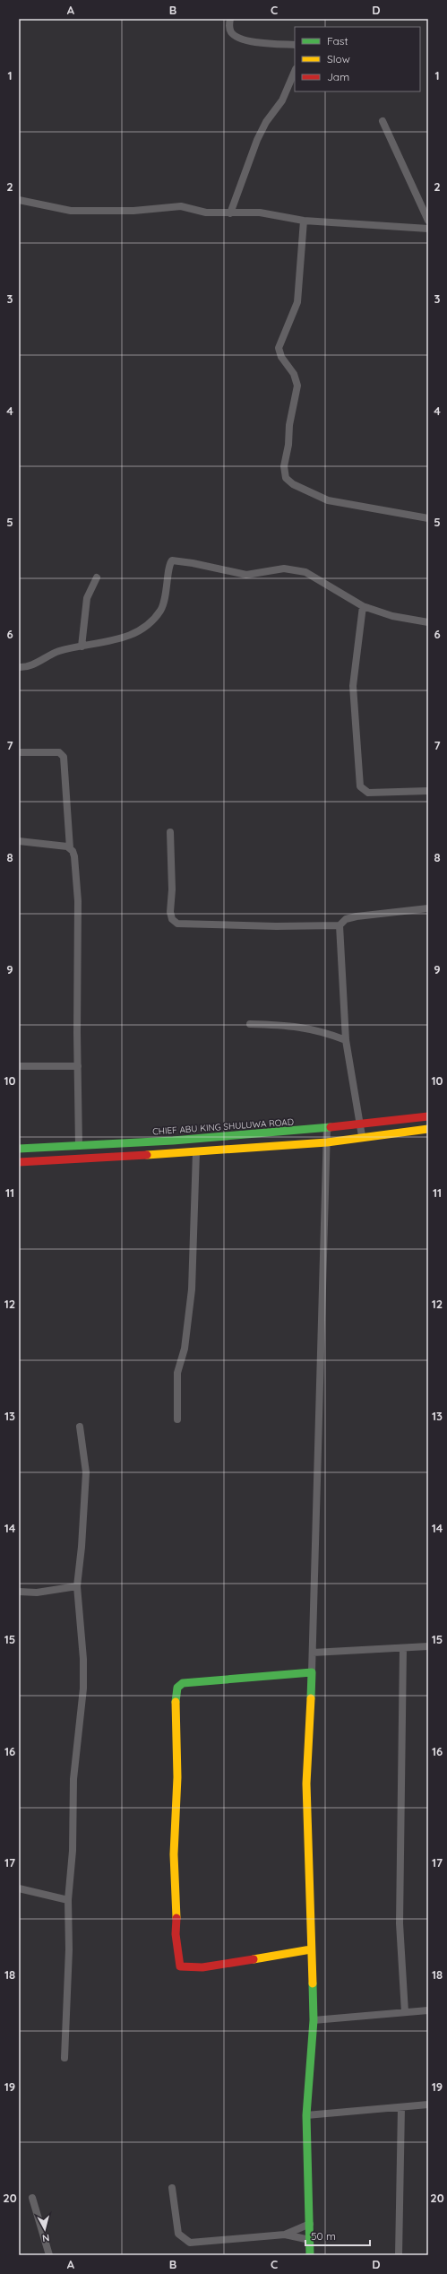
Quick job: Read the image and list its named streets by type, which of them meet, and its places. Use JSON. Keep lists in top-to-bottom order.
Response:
{
  "streets": {
    "street": ["CHIEF ABU KING SHULUWA ROAD"]
  },
  "legend": ["Fast", "Slow", "Jam"],
  "scale_bar": "50 m",
  "north": "bottom",
  "grid": {
    "columns": [
      "A",
      "B",
      "C",
      "D"
    ],
    "rows": [
      "1",
      "2",
      "3",
      "4",
      "5",
      "6",
      "7",
      "8",
      "9",
      "10",
      "11",
      "12",
      "13",
      "14",
      "15",
      "16",
      "17",
      "18",
      "19",
      "20"
    ]
  }
}
